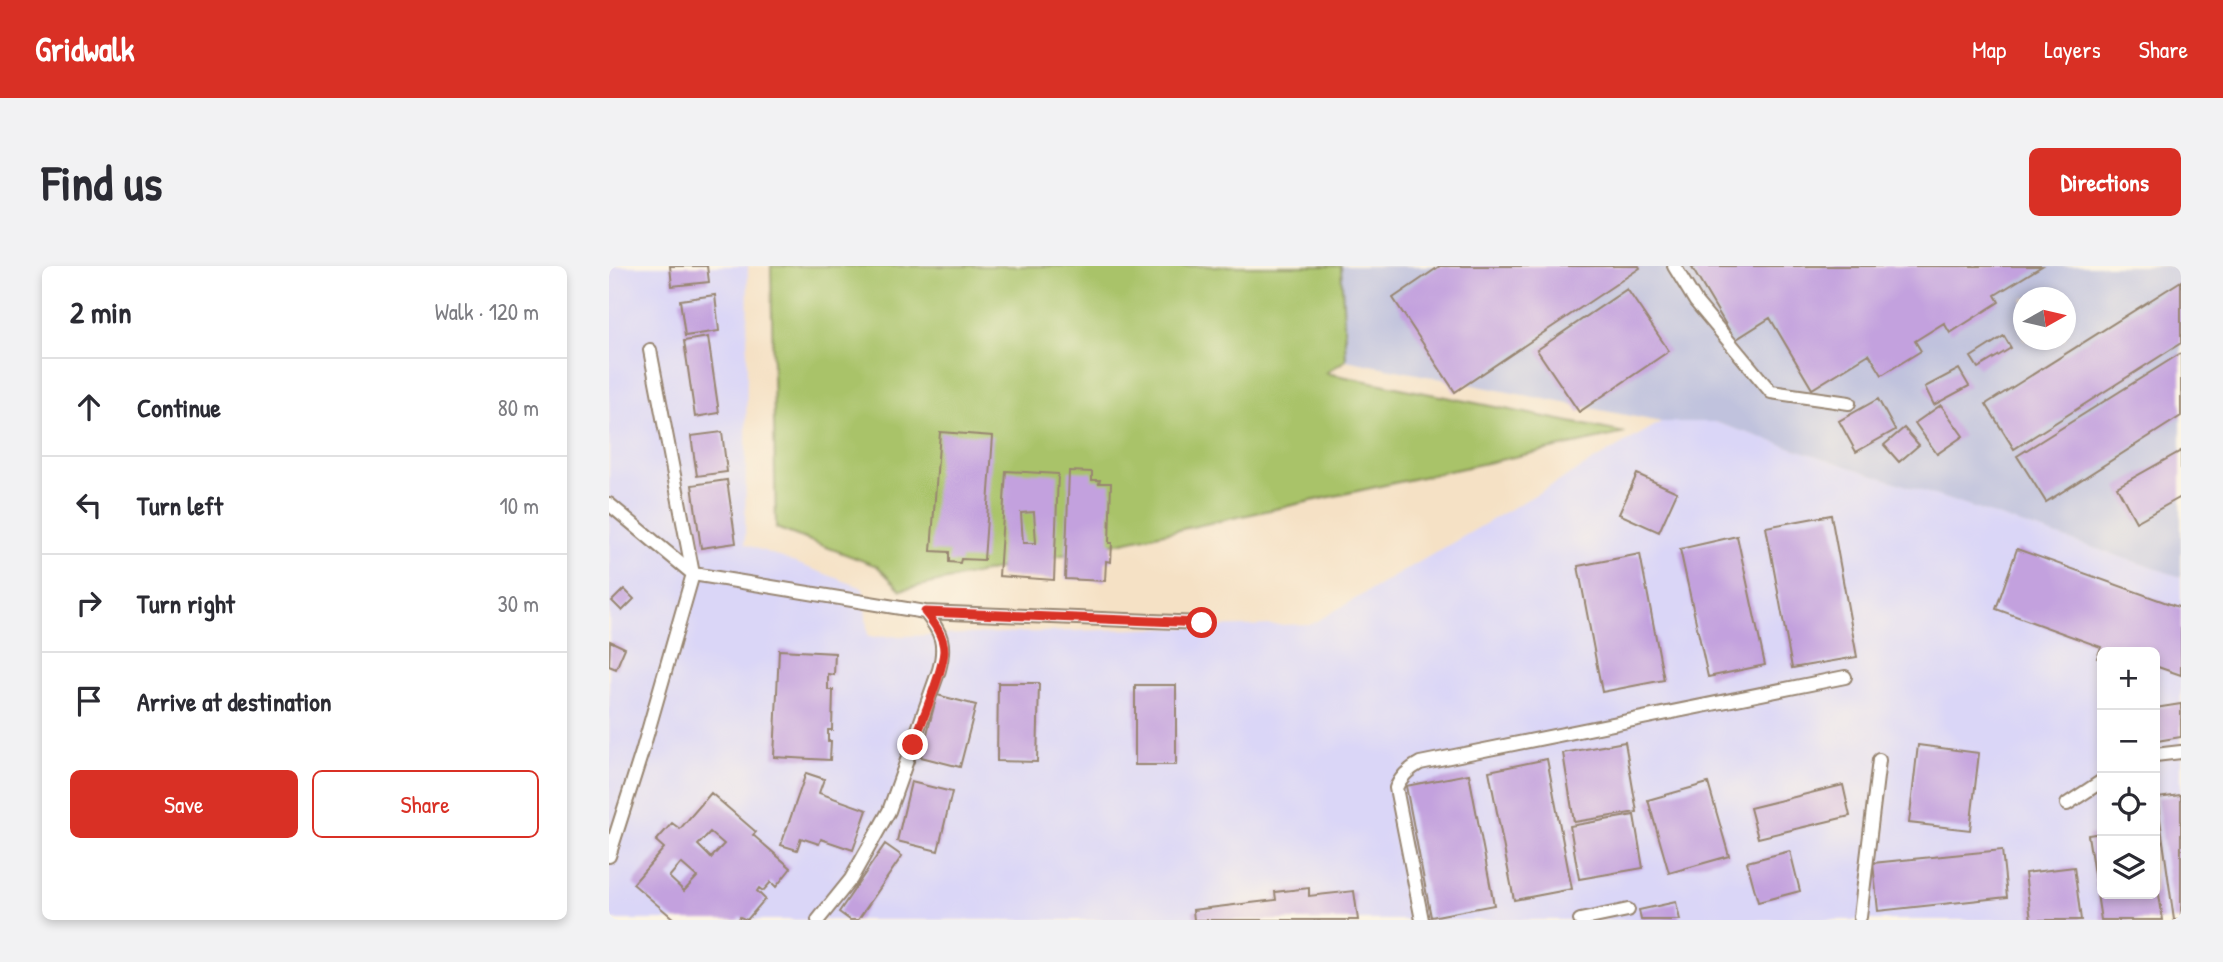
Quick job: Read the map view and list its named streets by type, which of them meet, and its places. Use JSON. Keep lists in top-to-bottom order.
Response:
{
  "north": "right",
  "page": {
    "header": "Gridwalk",
    "nav": ["Map", "Layers", "Share"],
    "buttons": [
      "Directions",
      ["Save", "Share"]
    ],
    "title": "Find us",
    "heading": ["2 min", "Walk · 120 m"],
    "list": [
      ["Continue", "80 m"],
      ["Turn left", "10 m"],
      ["Turn right", "30 m"],
      "Arrive at destination"
    ],
    "map_buttons": ["+", "−"]
  }
}
